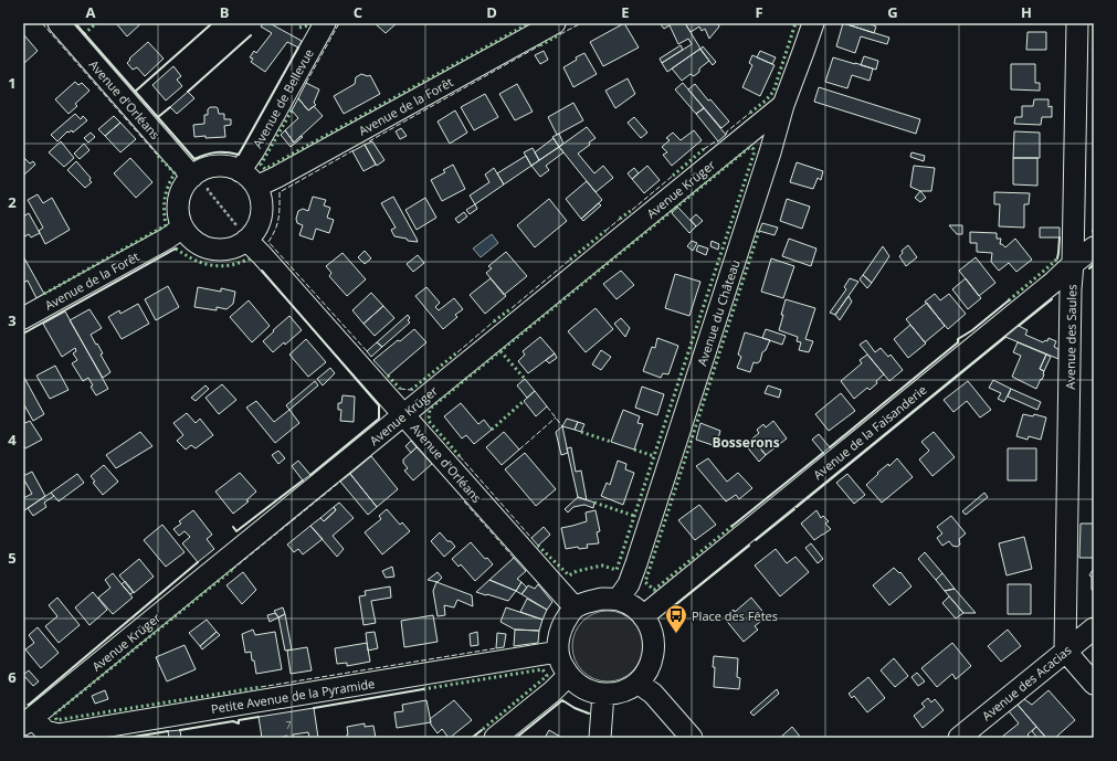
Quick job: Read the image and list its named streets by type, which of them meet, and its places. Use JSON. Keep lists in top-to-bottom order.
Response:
{
  "streets": {
    "street": [
      "Avenue de Bellevue",
      "Avenue d'Orléans",
      "Avenue de la Forêt",
      "Avenue Krüger",
      "Avenue du Château",
      "Avenue des Saules",
      "Avenue de la Faisanderie",
      "Avenue des Acacias",
      "Petite Avenue de la Pyramide"
    ]
  },
  "crossings": [
    ["Avenue d'Orléans", "Avenue Krüger"],
    ["Avenue d'Orléans", "Avenue du Château"],
    ["Avenue d'Orléans", "Avenue de la Faisanderie"],
    ["Avenue d'Orléans", "Petite Avenue de la Pyramide"],
    ["Avenue Krüger", "Avenue du Château"],
    ["Avenue Krüger", "Petite Avenue de la Pyramide"],
    ["Avenue du Château", "Avenue de la Faisanderie"],
    ["Avenue du Château", "Petite Avenue de la Pyramide"],
    ["Avenue des Saules", "Avenue de la Faisanderie"],
    ["Avenue des Saules", "Avenue des Acacias"],
    ["Avenue de la Faisanderie", "Petite Avenue de la Pyramide"]
  ],
  "districts": ["Bosserons"],
  "places": {
    "bus stop": ["Place des Fêtes"]
  },
  "house_numbers": ["7"],
  "grid": {
    "columns": [
      "A",
      "B",
      "C",
      "D",
      "E",
      "F",
      "G",
      "H"
    ],
    "rows": [
      "1",
      "2",
      "3",
      "4",
      "5",
      "6"
    ]
  }
}
